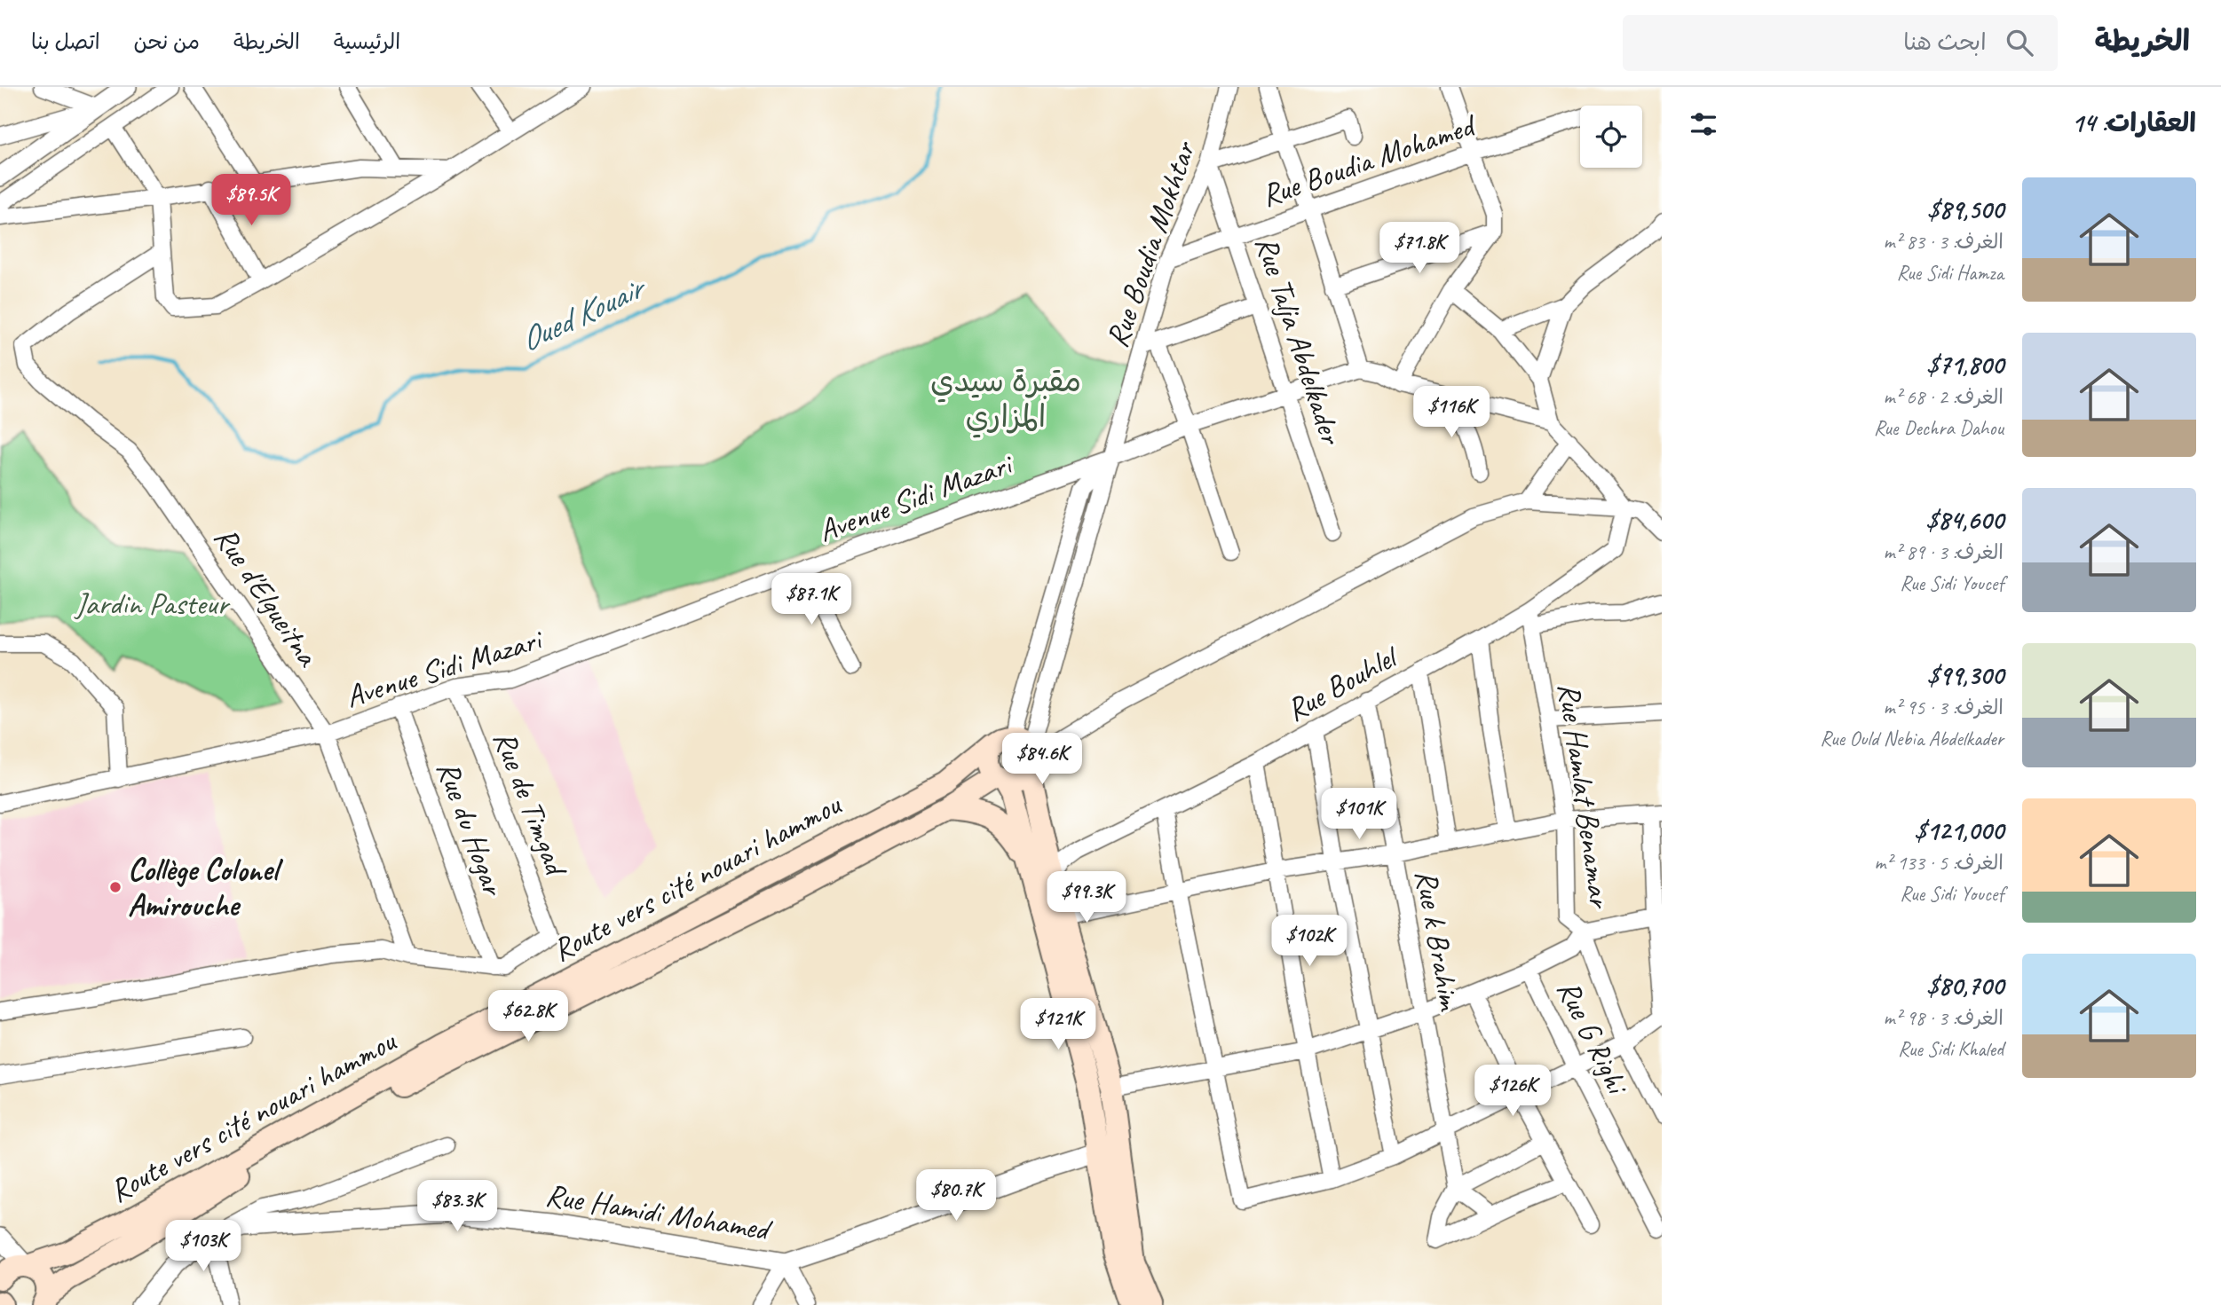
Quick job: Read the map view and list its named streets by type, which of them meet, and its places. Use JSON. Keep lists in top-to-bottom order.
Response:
{
  "streets": {
    "main road": ["Route vers cité nouari hammou"],
    "street": [
      "Rue Boudia Mohamed",
      "Rue Boudia Mokhtar",
      "Rue Talja Abdelkader",
      "Avenue Sidi Mazari",
      "Rue d'Elgueitna",
      "Rue Bouhlel",
      "Rue Hamlat Benamar",
      "Rue de Timgad",
      "Rue du Hogar",
      "Rue k Brahim",
      "Rue G Righi",
      "Rue Hamidi Mohamed"
    ]
  },
  "crossings": [
    ["Rue Boudia Mohamed", "Rue Boudia Mokhtar"],
    ["Rue Boudia Mohamed", "Rue Talja Abdelkader"],
    ["Rue Boudia Mokhtar", "Rue Talja Abdelkader"],
    ["Rue Boudia Mokhtar", "Avenue Sidi Mazari"],
    ["Rue Talja Abdelkader", "Avenue Sidi Mazari"],
    ["Avenue Sidi Mazari", "Rue d'Elgueitna"],
    ["Avenue Sidi Mazari", "Rue de Timgad"],
    ["Avenue Sidi Mazari", "Rue du Hogar"],
    ["Rue Bouhlel", "Rue Hamlat Benamar"],
    ["Rue Bouhlel", "Rue k Brahim"],
    ["Rue de Timgad", "Rue du Hogar"]
  ],
  "water": ["Oued Kouair"],
  "parks": ["مقبرة سيدي المزاري", "Jardin Pasteur"],
  "places": ["Collège Colonel Amirouche"],
  "page": {
    "header": "الخريطة",
    "search": "ابحث هنا",
    "nav": [
      "الرئيسية",
      "الخريطة",
      "من نحن",
      "اتصل بنا"
    ],
    "heading": "العقارات: 14",
    "list": [
      {
        "name": "$89,500",
        "note": "الغرف: 3 · 83 m² · Rue Sidi Hamza"
      },
      {
        "name": "$71,800",
        "note": "الغرف: 2 · 68 m² · Rue Dechra Dahou"
      },
      {
        "name": "$84,600",
        "note": "الغرف: 3 · 89 m² · Rue Sidi Youcef"
      },
      {
        "name": "$99,300",
        "note": "الغرف: 3 · 95 m² · Rue Ould Nebia Abdelkader"
      },
      {
        "name": "$121,000",
        "note": "الغرف: 5 · 133 m² · Rue Sidi Youcef"
      },
      {
        "name": "$80,700",
        "note": "الغرف: 3 · 98 m² · Rue Sidi Khaled"
      }
    ],
    "price": [
      "$89.5K",
      "$71.8K",
      "$116K",
      "$87.1K",
      "$84.6K",
      "$101K",
      "$99.3K",
      "$102K",
      "$62.8K",
      "$121K",
      "$126K",
      "$80.7K",
      "$83.3K",
      "$103K"
    ]
  }
}
